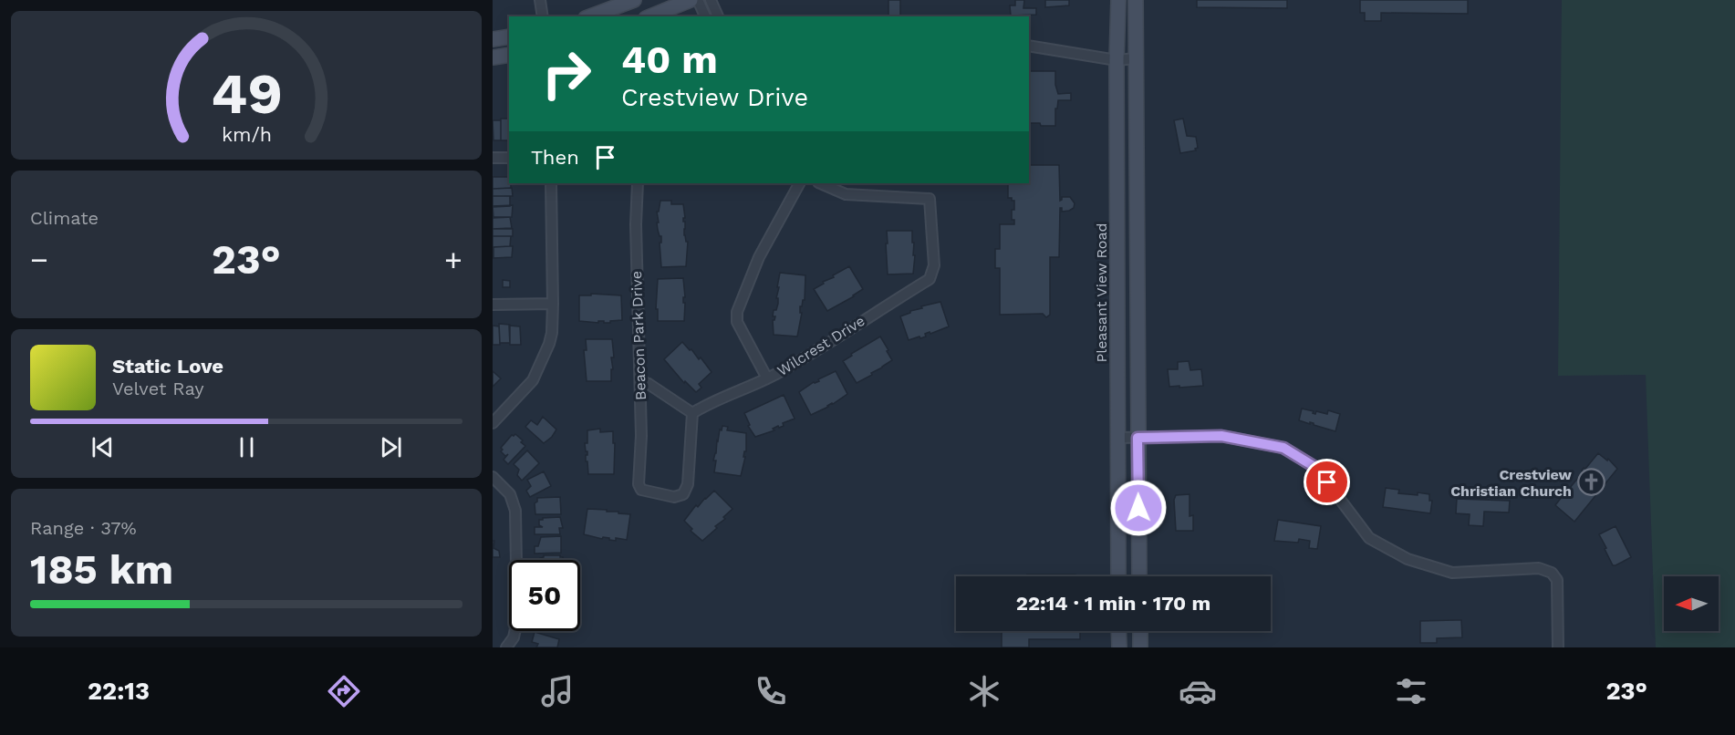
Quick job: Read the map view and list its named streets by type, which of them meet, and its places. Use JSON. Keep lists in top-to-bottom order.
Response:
{
  "streets": {
    "main road": ["Pleasant View Road"],
    "street": ["Beacon Park Drive", "Wilcrest Drive"]
  },
  "crossings": [
    ["Beacon Park Drive", "Wilcrest Drive"]
  ],
  "places": {
    "church": ["Crestview Christian Church"]
  },
  "north": "left",
  "page": {
    "turn": ["40 m", "Crestview Drive"],
    "then": "Then",
    "tile": [
      "Climate",
      ["Range · 37%", "185 km"]
    ],
    "heat": ["−", "23°", "+"],
    "song": ["Static Love", "Velvet Ray"],
    "limit": "50",
    "trip": "22:14 · 1 min · 170 m",
    "tabs": ["22:13", "23°"],
    "gauge": ["49", "km/h"]
  }
}
